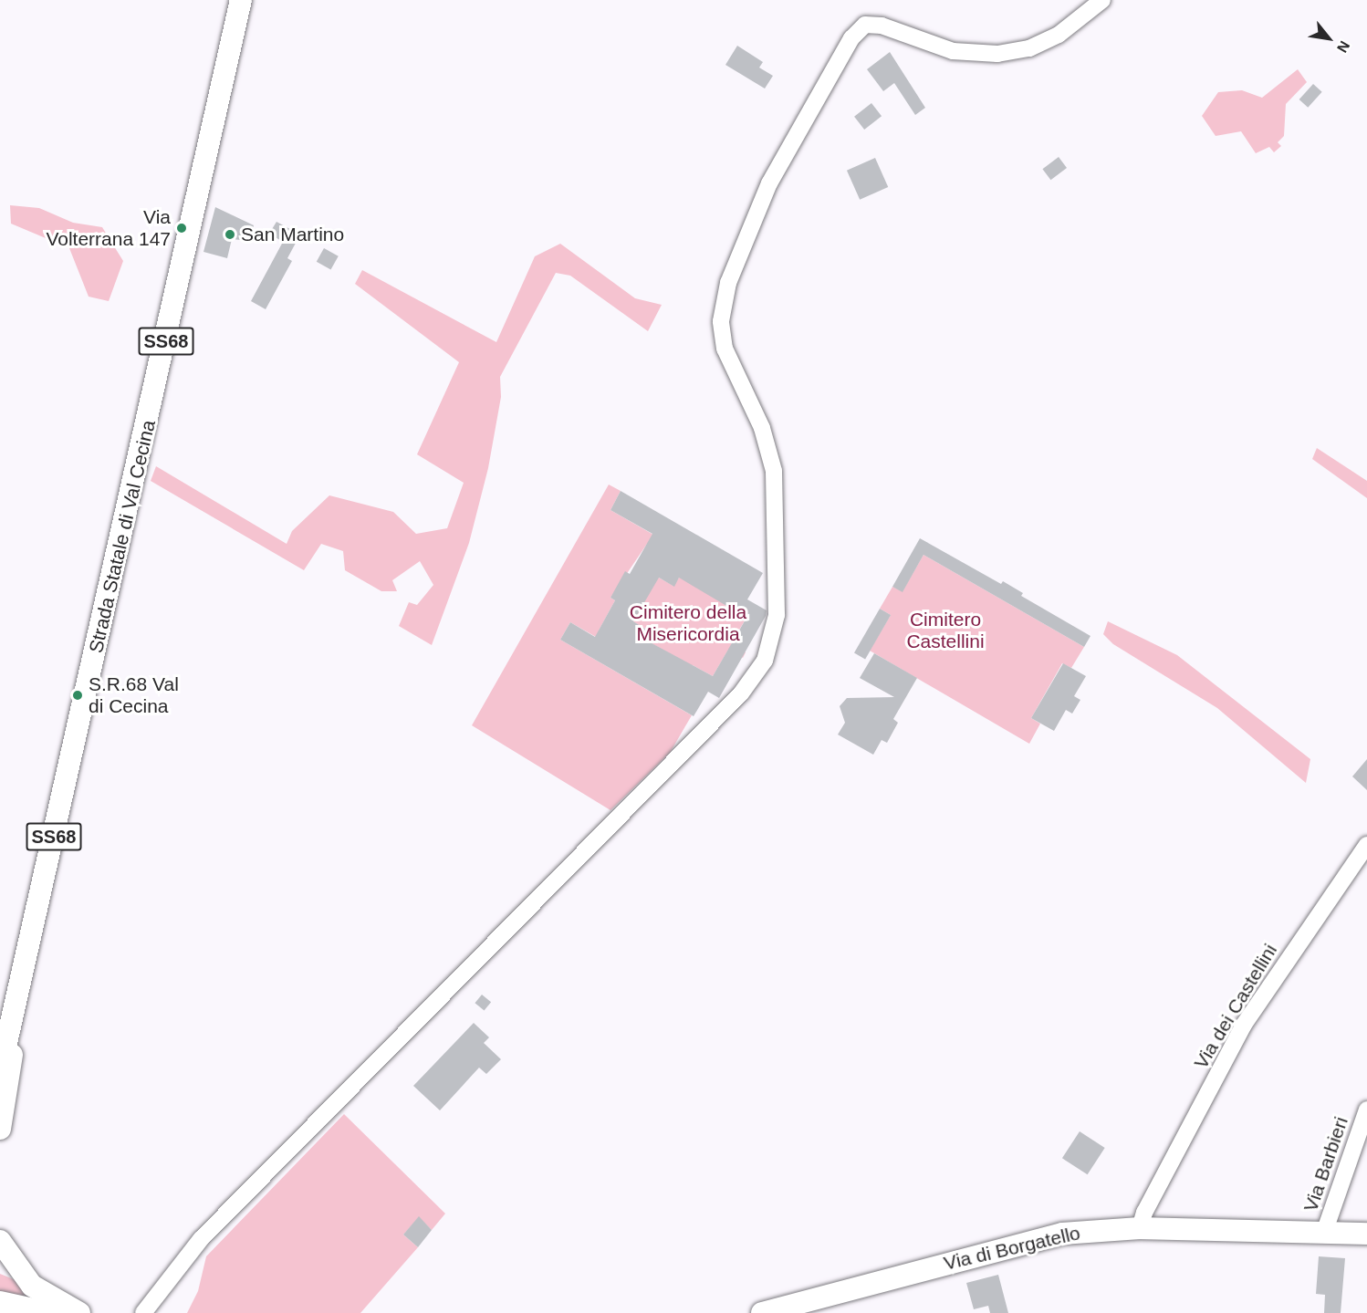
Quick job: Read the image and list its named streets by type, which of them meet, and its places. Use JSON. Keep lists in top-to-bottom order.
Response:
{
  "streets": {
    "main road": ["SS68", "Strada Statale di Val Cecina", "Via di Borgatello"],
    "street": ["Via dei Castellini", "Via Barbieri"]
  },
  "crossings": [
    ["Via dei Castellini", "Via di Borgatello"],
    ["Via Barbieri", "Via di Borgatello"]
  ],
  "parks": ["Cimitero della Misericordia", "Cimitero Castellini"],
  "places": ["Via Volterrana 147", "San Martino", "S.R.68 Val di Cecina"],
  "north": "bottom right"
}
